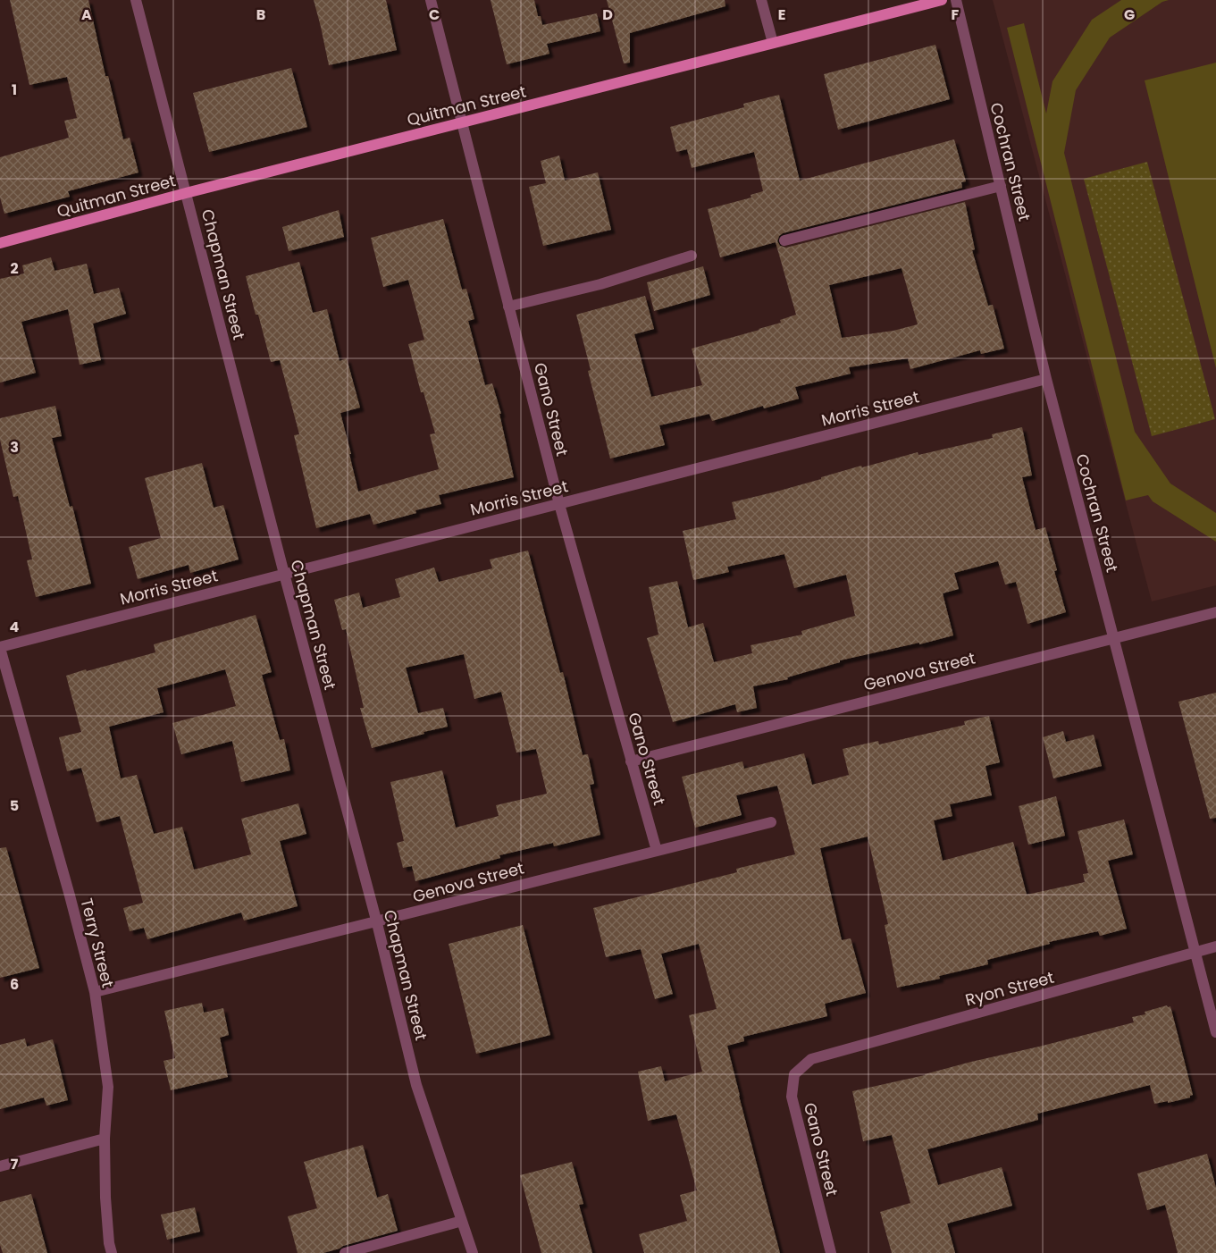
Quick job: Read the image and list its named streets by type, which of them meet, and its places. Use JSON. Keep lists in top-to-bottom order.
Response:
{
  "streets": {
    "main road": ["Quitman Street"],
    "street": [
      "Cochran Street",
      "Chapman Street",
      "Morris Street",
      "Gano Street",
      "Genova Street",
      "Terry Street",
      "Ryon Street"
    ]
  },
  "crossings": [
    ["Quitman Street", "Chapman Street"],
    ["Quitman Street", "Gano Street"],
    ["Cochran Street", "Morris Street"],
    ["Cochran Street", "Genova Street"],
    ["Cochran Street", "Ryon Street"],
    ["Chapman Street", "Morris Street"],
    ["Chapman Street", "Genova Street"],
    ["Morris Street", "Gano Street"],
    ["Morris Street", "Terry Street"],
    ["Gano Street", "Genova Street"],
    ["Gano Street", "Ryon Street"],
    ["Genova Street", "Terry Street"]
  ],
  "grid": {
    "columns": [
      "A",
      "B",
      "C",
      "D",
      "E",
      "F",
      "G"
    ],
    "rows": [
      "1",
      "2",
      "3",
      "4",
      "5",
      "6",
      "7"
    ]
  }
}
